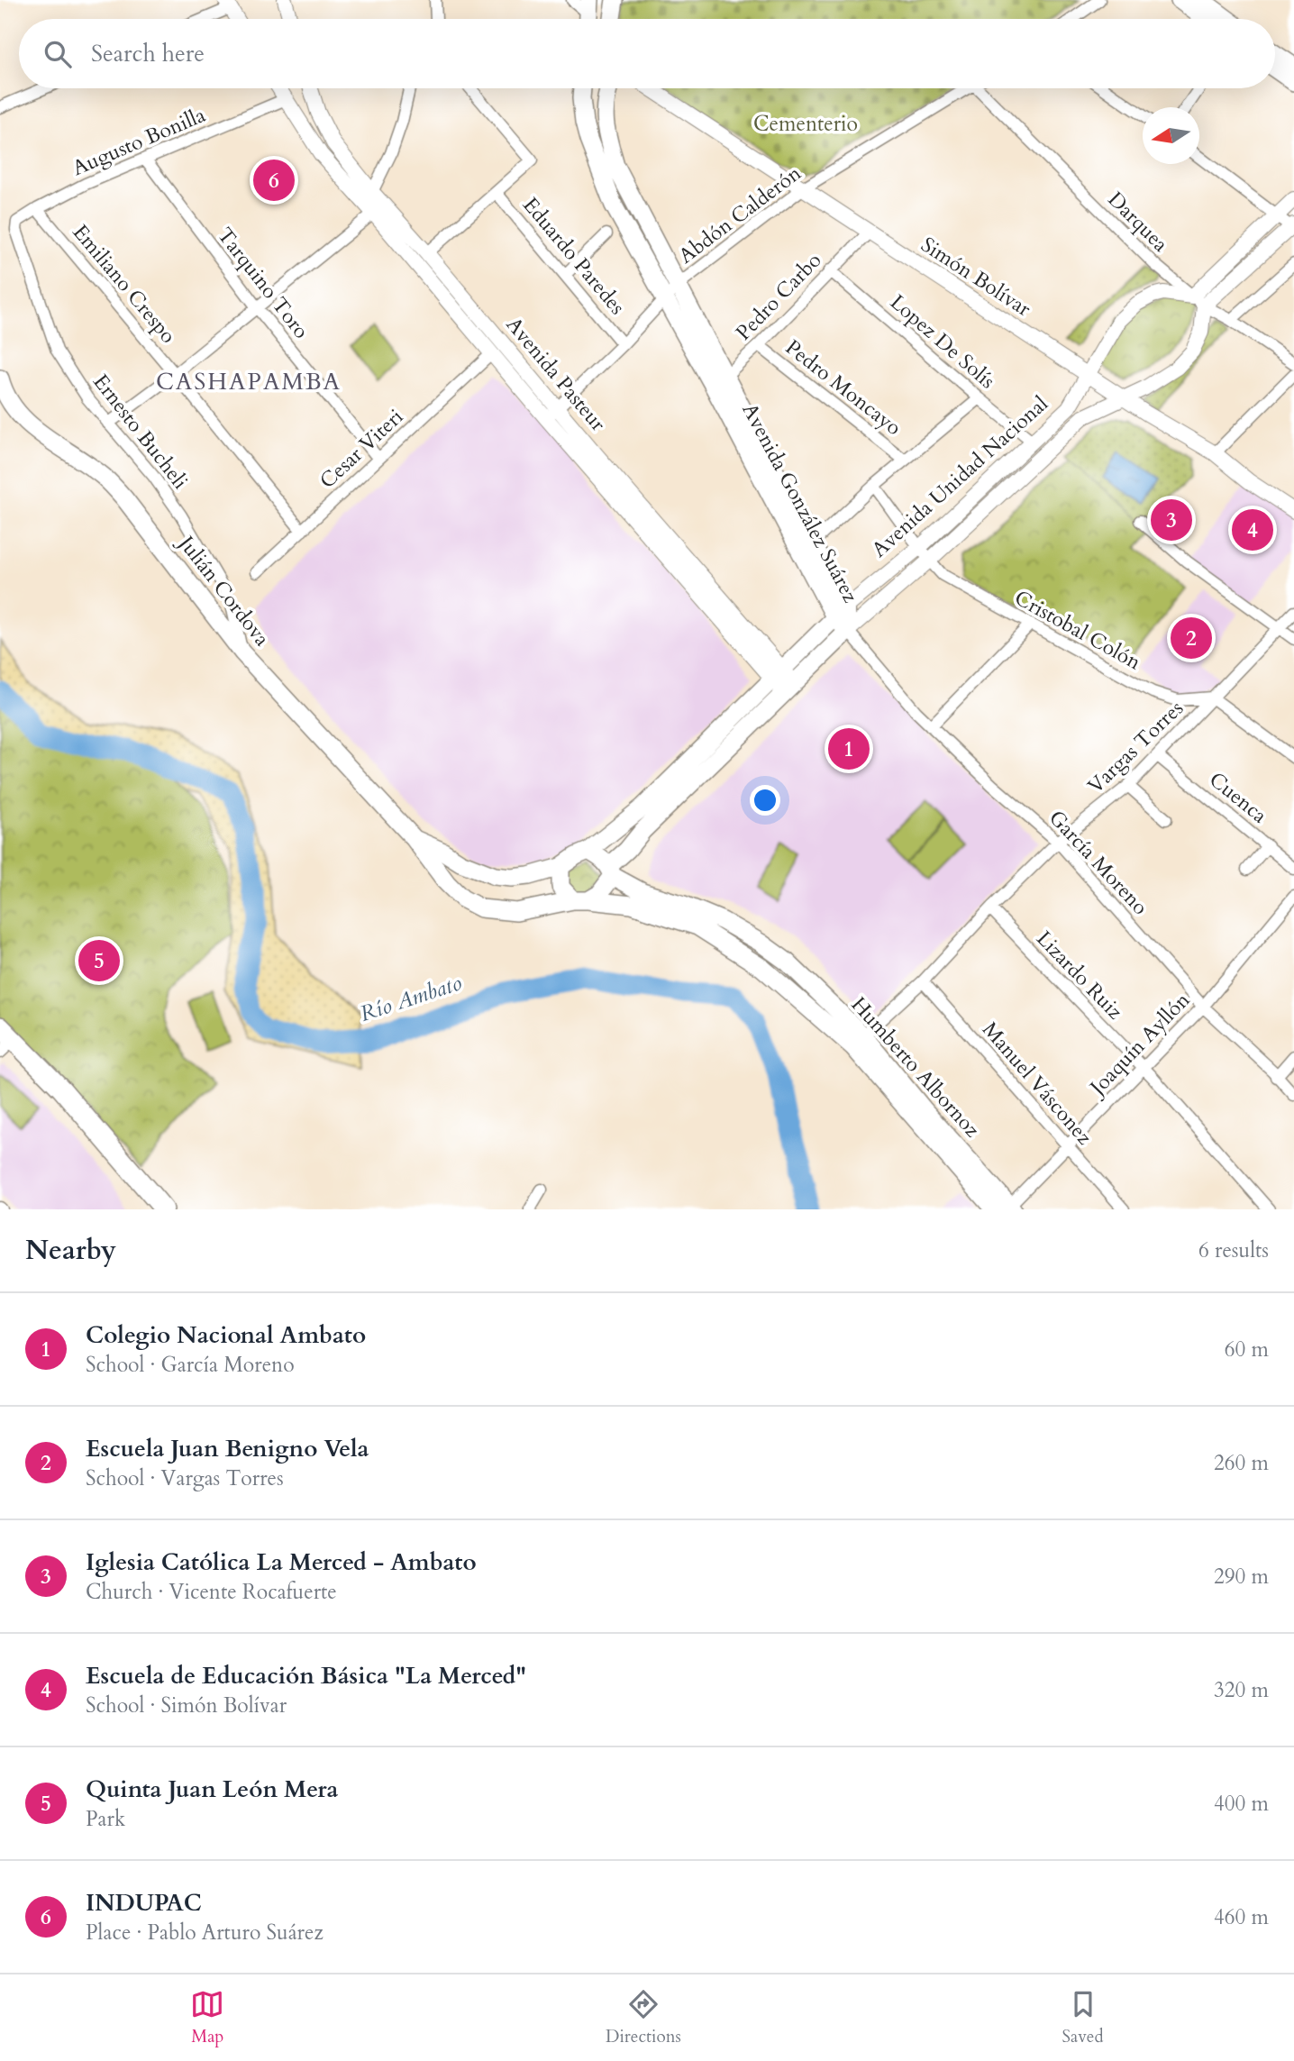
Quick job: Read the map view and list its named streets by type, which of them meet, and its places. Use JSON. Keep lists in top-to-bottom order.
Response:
{
  "streets": {
    "main road": [
      "Avenida Unidad Nacional",
      "Avenida González Suárez",
      "Julián Cordova",
      "Humberto Albornoz"
    ],
    "street": [
      "Augusto Bonilla",
      "Abdón Calderón",
      "Darquea",
      "Eduardo Paredes",
      "Simón Bolívar",
      "Tarquino Toro",
      "Emiliano Crespo",
      "Pedro Carbo",
      "Lopez De Solís",
      "Avenida Pasteur",
      "Pedro Moncayo",
      "Ernesto Bucheli",
      "Cesar Viteri",
      "Cristobal Colón",
      "Vargas Torres",
      "Cuenca",
      "García Moreno",
      "Lizardo Ruiz",
      "Joaquín Ayllón",
      "Manuel Vásconez"
    ]
  },
  "crossings": [
    ["Augusto Bonilla", "Tarquino Toro"],
    ["Augusto Bonilla", "Emiliano Crespo"],
    ["Augusto Bonilla", "Ernesto Bucheli"],
    ["Abdón Calderón", "Eduardo Paredes"],
    ["Abdón Calderón", "Simón Bolívar"],
    ["Abdón Calderón", "Avenida Pasteur"],
    ["Abdón Calderón", "Avenida González Suárez"],
    ["Darquea", "Avenida Unidad Nacional"],
    ["Simón Bolívar", "Pedro Carbo"],
    ["Simón Bolívar", "Avenida Unidad Nacional"],
    ["Tarquino Toro", "Cesar Viteri"],
    ["Emiliano Crespo", "Cesar Viteri"],
    ["Pedro Carbo", "Lopez De Solís"],
    ["Pedro Carbo", "Pedro Moncayo"],
    ["Pedro Carbo", "Avenida González Suárez"],
    ["Lopez De Solís", "Avenida Unidad Nacional"],
    ["Avenida Pasteur", "Cesar Viteri"],
    ["Avenida Pasteur", "Avenida Unidad Nacional"],
    ["Ernesto Bucheli", "Julián Cordova"],
    ["Avenida Unidad Nacional", "Avenida González Suárez"],
    ["Avenida Unidad Nacional", "Julián Cordova"],
    ["Avenida Unidad Nacional", "Cristobal Colón"],
    ["Avenida Unidad Nacional", "García Moreno"],
    ["Avenida Unidad Nacional", "Humberto Albornoz"],
    ["Avenida González Suárez", "García Moreno"],
    ["Julián Cordova", "Humberto Albornoz"],
    ["Cristobal Colón", "Vargas Torres"],
    ["Vargas Torres", "Cuenca"],
    ["Vargas Torres", "García Moreno"],
    ["Vargas Torres", "Lizardo Ruiz"],
    ["Vargas Torres", "Humberto Albornoz"],
    ["Vargas Torres", "Manuel Vásconez"],
    ["García Moreno", "Joaquín Ayllón"],
    ["Lizardo Ruiz", "Joaquín Ayllón"],
    ["Joaquín Ayllón", "Humberto Albornoz"],
    ["Joaquín Ayllón", "Manuel Vásconez"]
  ],
  "districts": ["CASHAPAMBA"],
  "water": ["Río Ambato"],
  "parks": ["Cementerio"],
  "north": "left",
  "page": {
    "search": "Search here",
    "pins": [
      "6",
      "3",
      "4",
      "2",
      "1",
      "5"
    ],
    "heading": ["Nearby", "6 results"],
    "list": [
      {
        "mark": "1",
        "name": "Colegio Nacional Ambato",
        "note": "School · García Moreno",
        "value": "60 m"
      },
      {
        "mark": "2",
        "name": "Escuela Juan Benigno Vela",
        "note": "School · Vargas Torres",
        "value": "260 m"
      },
      {
        "mark": "3",
        "name": "Iglesia Católica La Merced - Ambato",
        "note": "Church · Vicente Rocafuerte",
        "value": "290 m"
      },
      {
        "mark": "4",
        "name": "Escuela de Educación Básica \"La Merced\"",
        "note": "School · Simón Bolívar",
        "value": "320 m"
      },
      {
        "mark": "5",
        "name": "Quinta Juan León Mera",
        "note": "Park",
        "value": "400 m"
      },
      {
        "mark": "6",
        "name": "INDUPAC",
        "note": "Place · Pablo Arturo Suárez",
        "value": "460 m"
      }
    ],
    "nav": ["Map", "Directions", "Saved"]
  }
}
